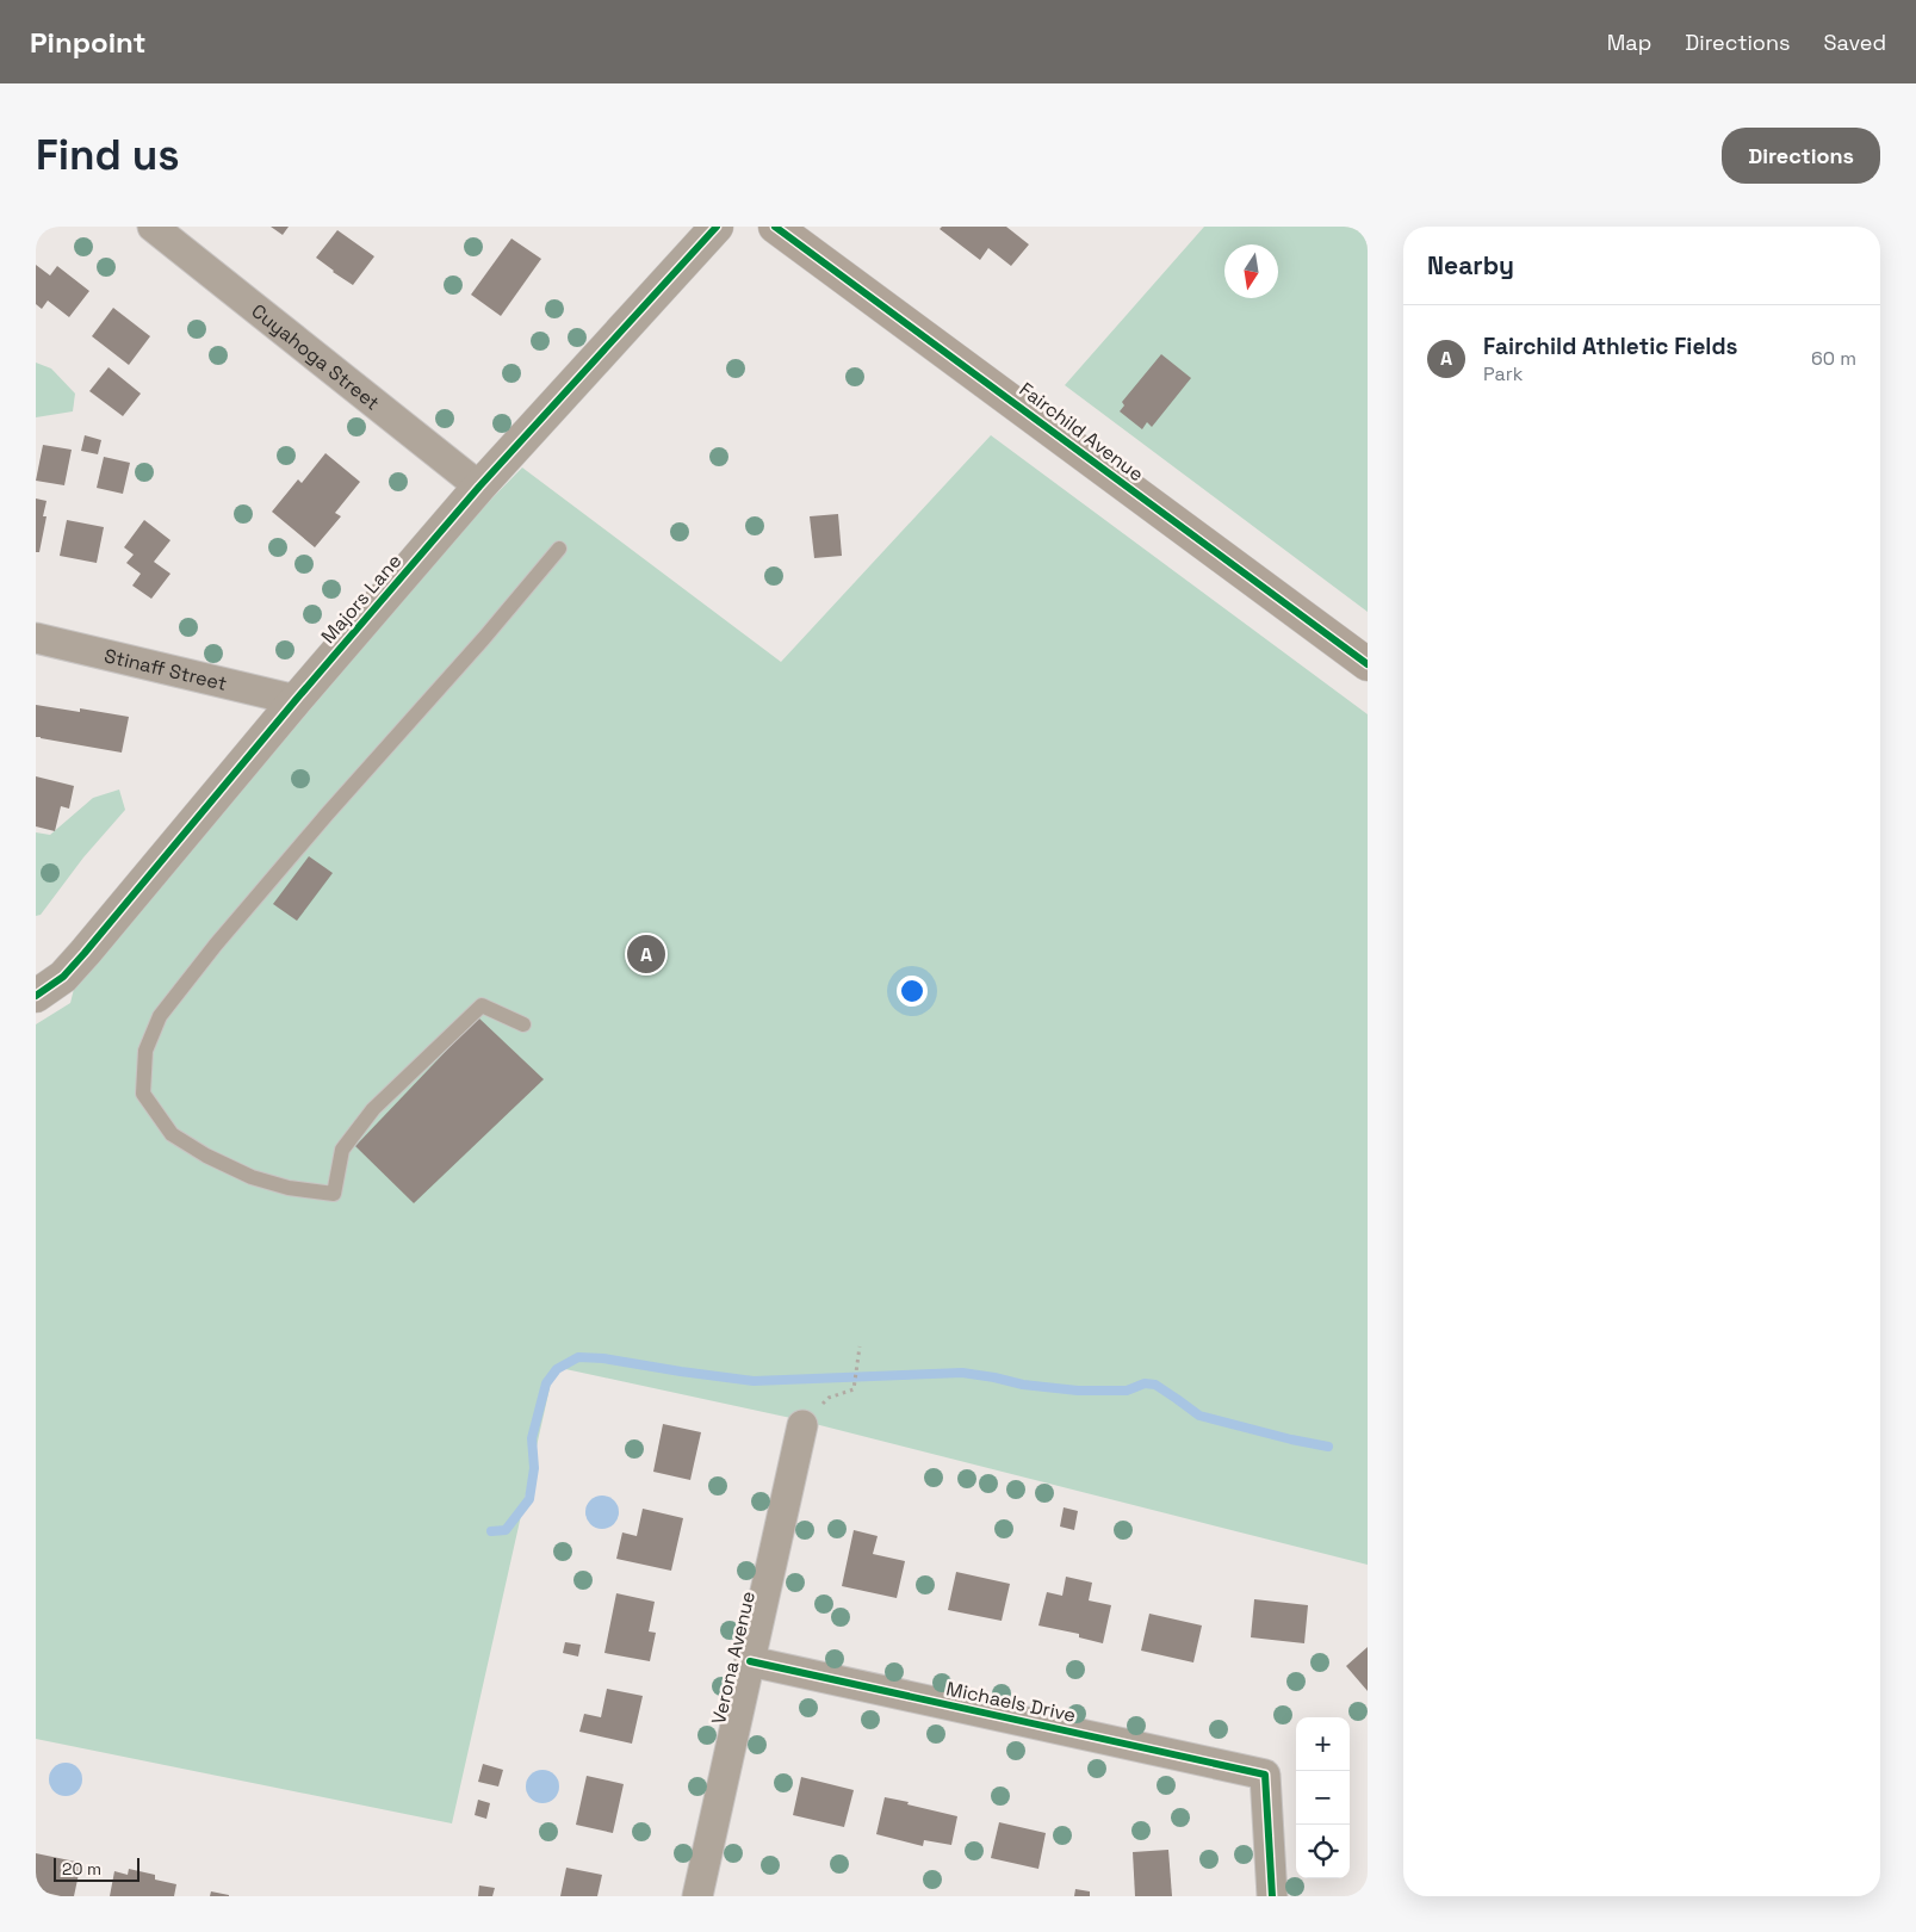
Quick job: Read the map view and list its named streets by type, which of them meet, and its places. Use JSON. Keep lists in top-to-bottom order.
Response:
{
  "streets": {
    "main road": ["Fairchild Avenue"],
    "street": [
      "Cuyahoga Street",
      "Majors Lane",
      "Stinaff Street",
      "Verona Avenue",
      "Michaels Drive"
    ]
  },
  "crossings": [
    ["Cuyahoga Street", "Majors Lane"],
    ["Majors Lane", "Stinaff Street"],
    ["Verona Avenue", "Michaels Drive"]
  ],
  "scale_bar": "20 m",
  "north": "bottom",
  "page": {
    "header": "Pinpoint",
    "nav": ["Map", "Directions", "Saved"],
    "buttons": "Directions",
    "title": "Find us",
    "heading": "Nearby",
    "list": [
      {
        "mark": "A",
        "name": "Fairchild Athletic Fields",
        "note": "Park",
        "value": "60 m"
      }
    ],
    "pins": "A",
    "map_buttons": ["+", "−"],
    "scale": "20 m"
  }
}
